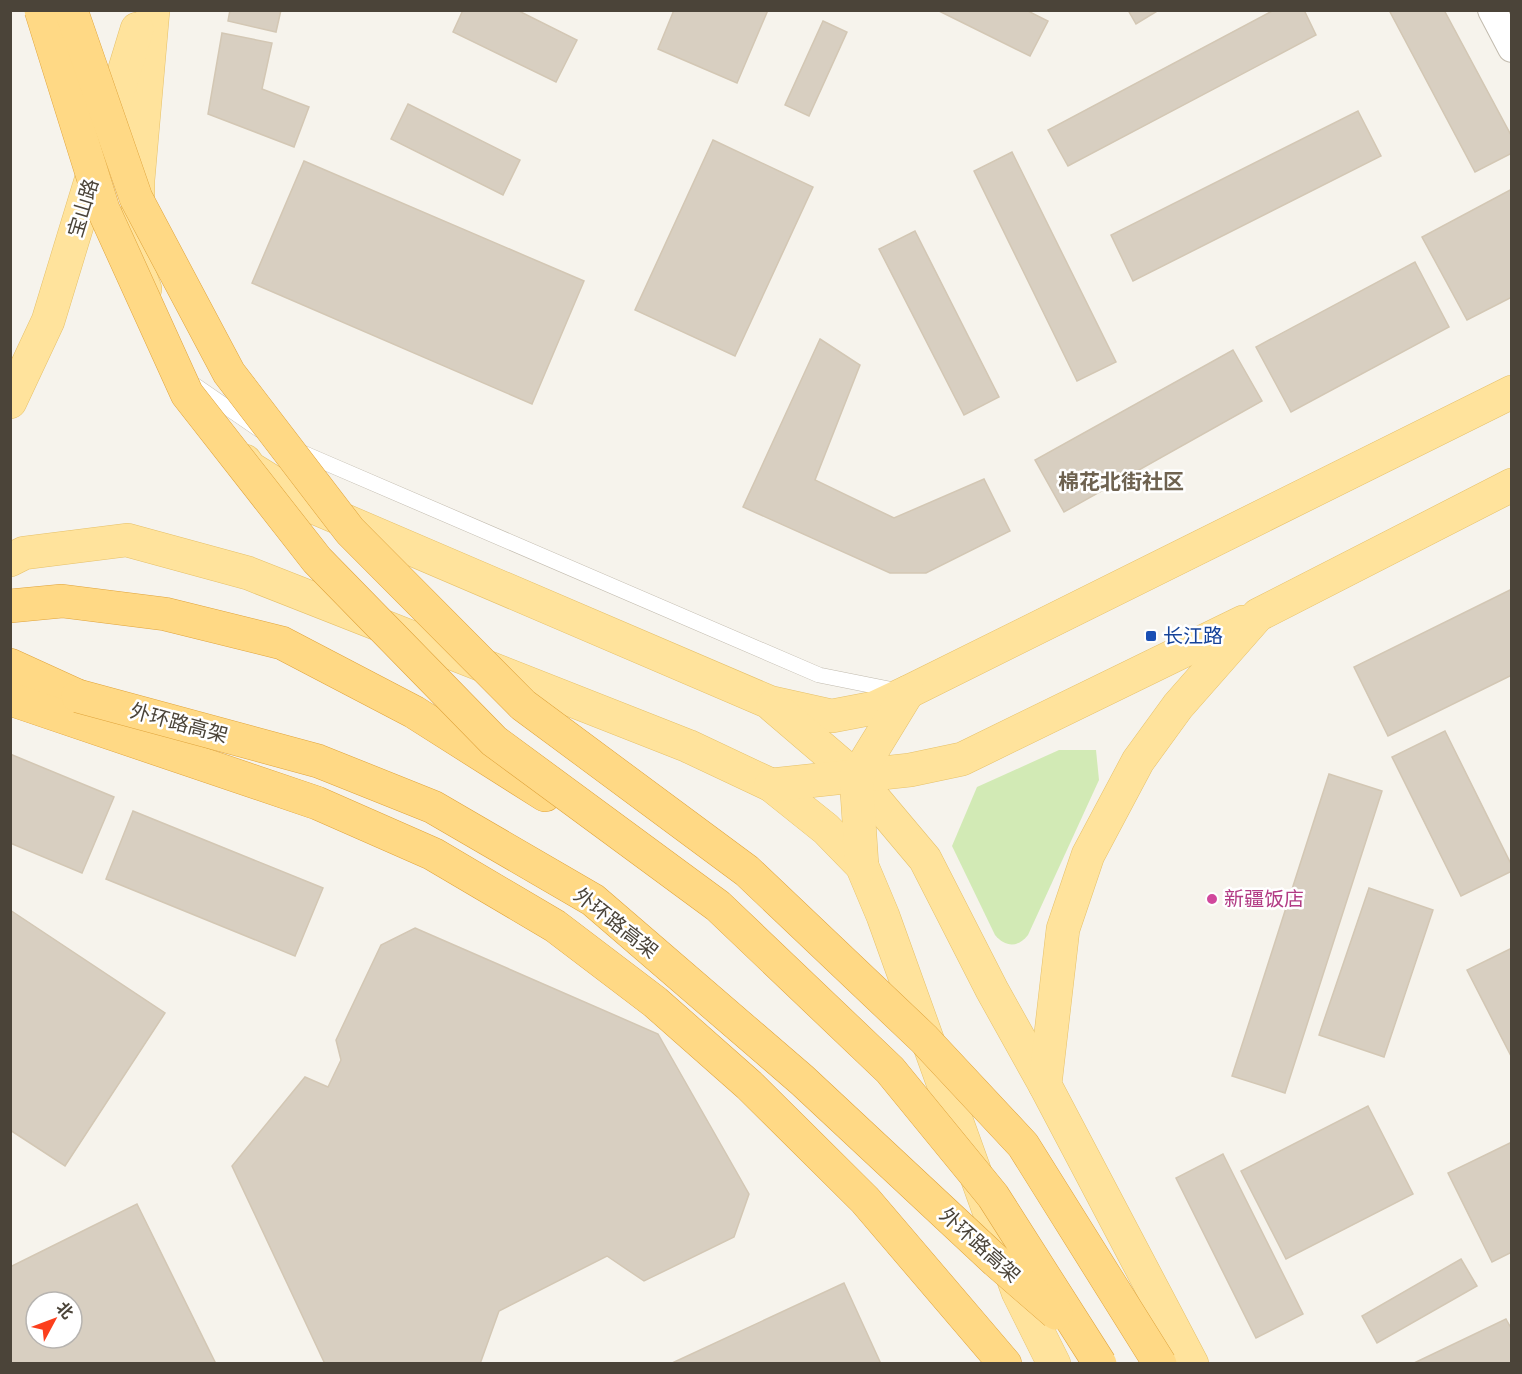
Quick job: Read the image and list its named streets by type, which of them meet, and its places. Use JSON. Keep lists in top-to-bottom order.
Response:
{
  "streets": {
    "highway": ["外环路高架"],
    "main road": ["宝山路"]
  },
  "districts": ["棉花北街社区"],
  "places": {
    "transit": ["长江路"],
    "other": ["新疆饭店"]
  },
  "north": "top right"
}
